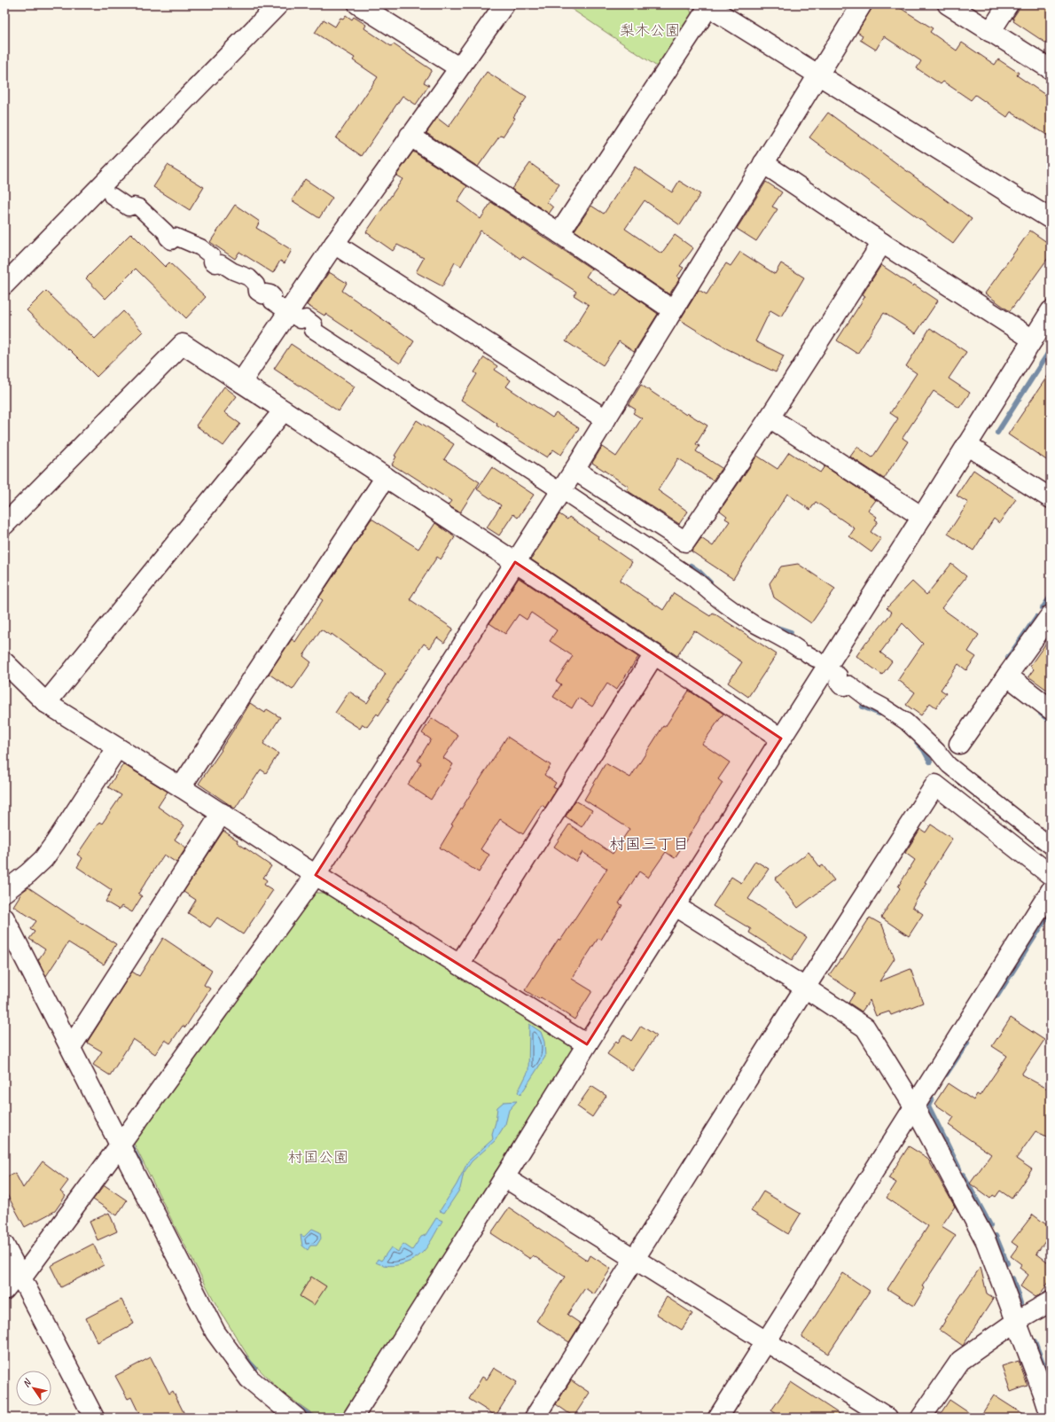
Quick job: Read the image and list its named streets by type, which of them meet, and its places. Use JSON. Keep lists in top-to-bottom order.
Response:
{
  "districts": ["村国三丁目"],
  "parks": ["梨木公園", "村国公園"],
  "north": "top left"
}
